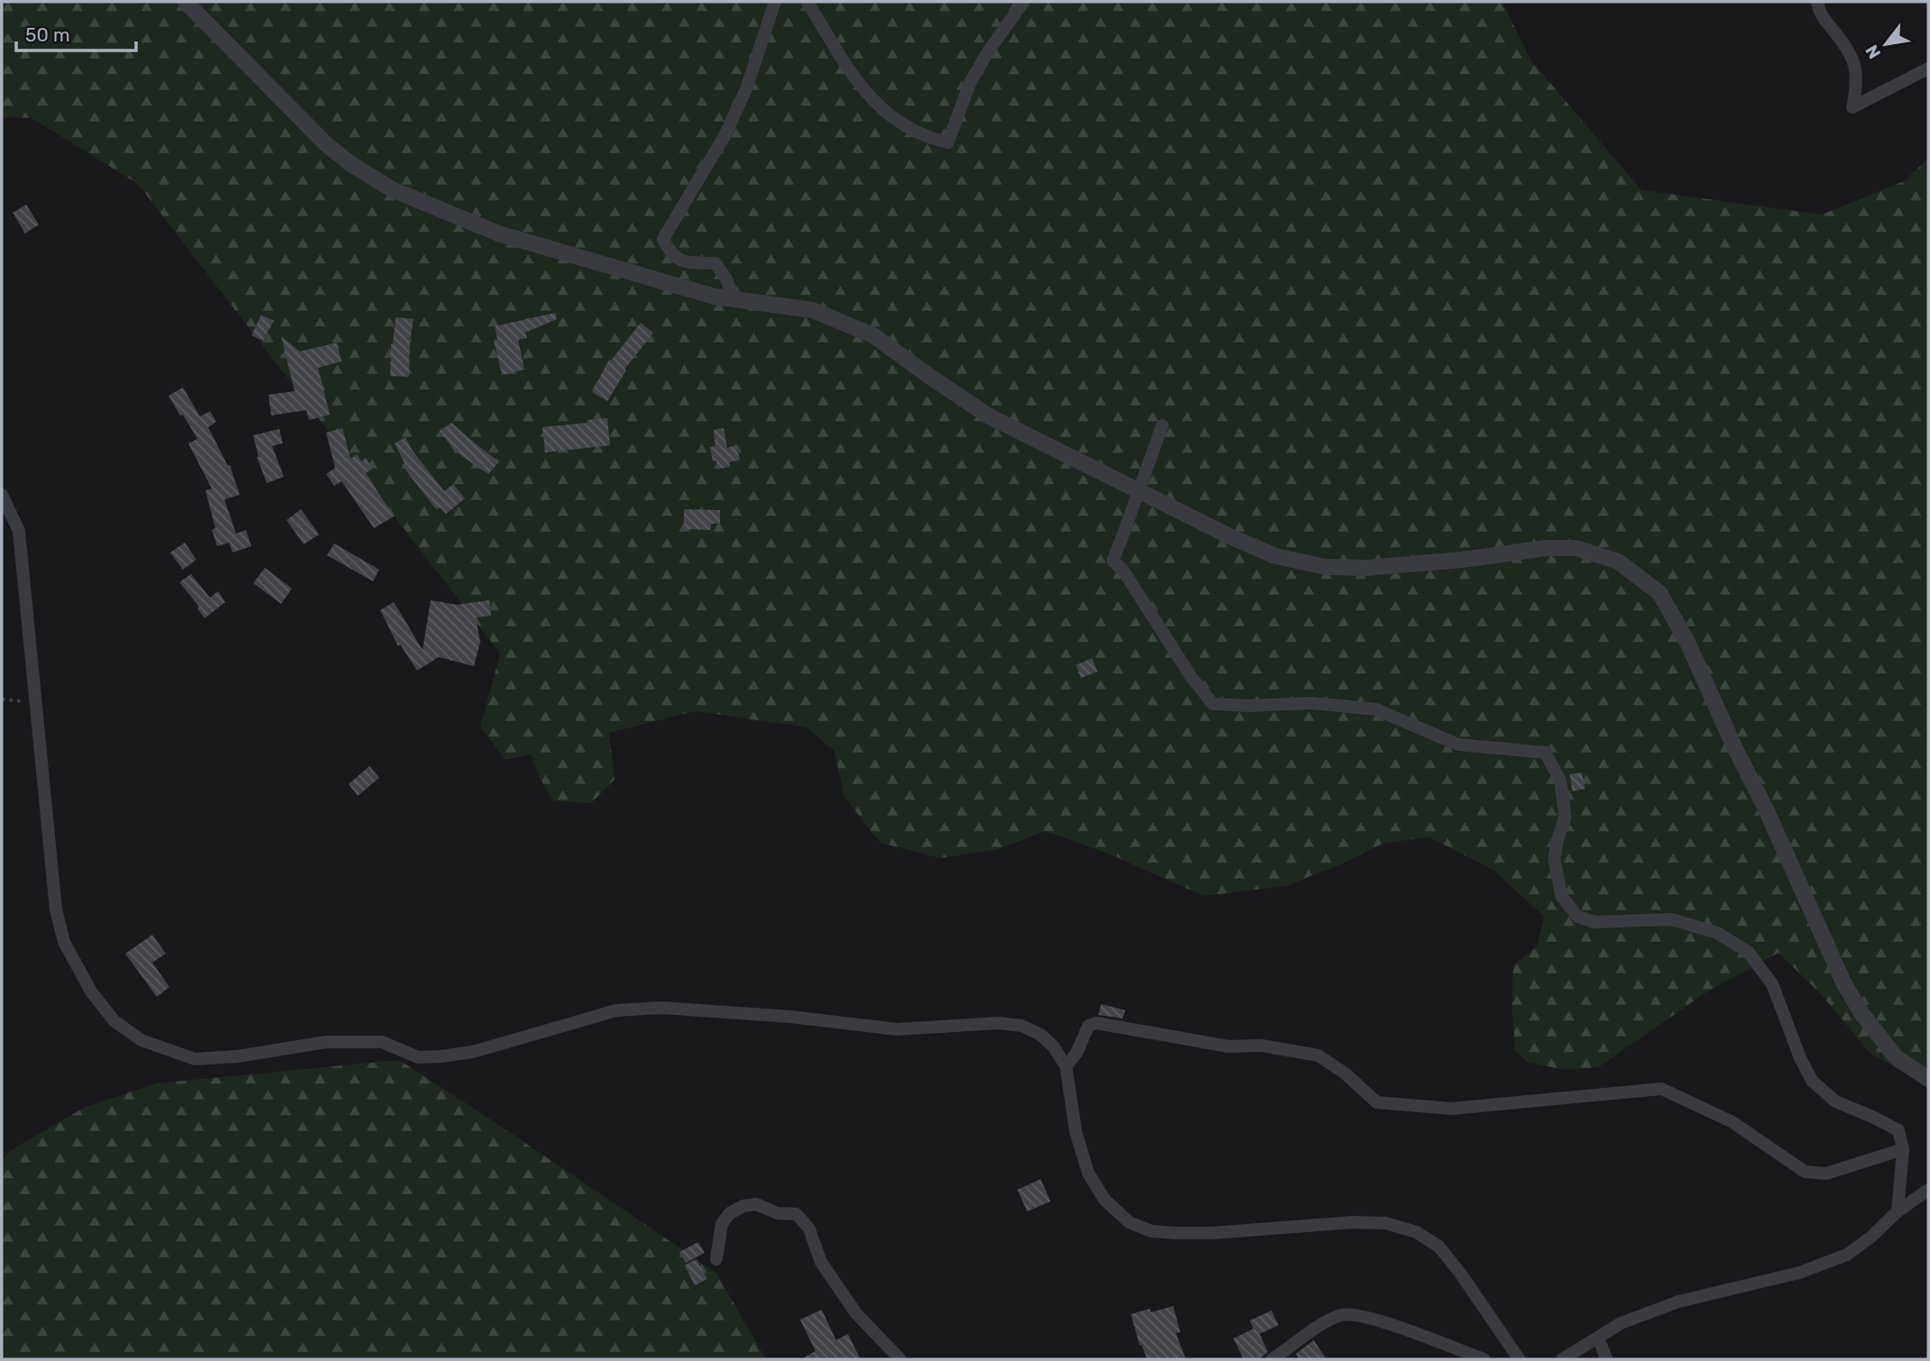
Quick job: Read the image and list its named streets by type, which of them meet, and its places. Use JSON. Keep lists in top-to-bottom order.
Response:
{
  "scale_bar": "50 m",
  "north": "bottom left"
}
